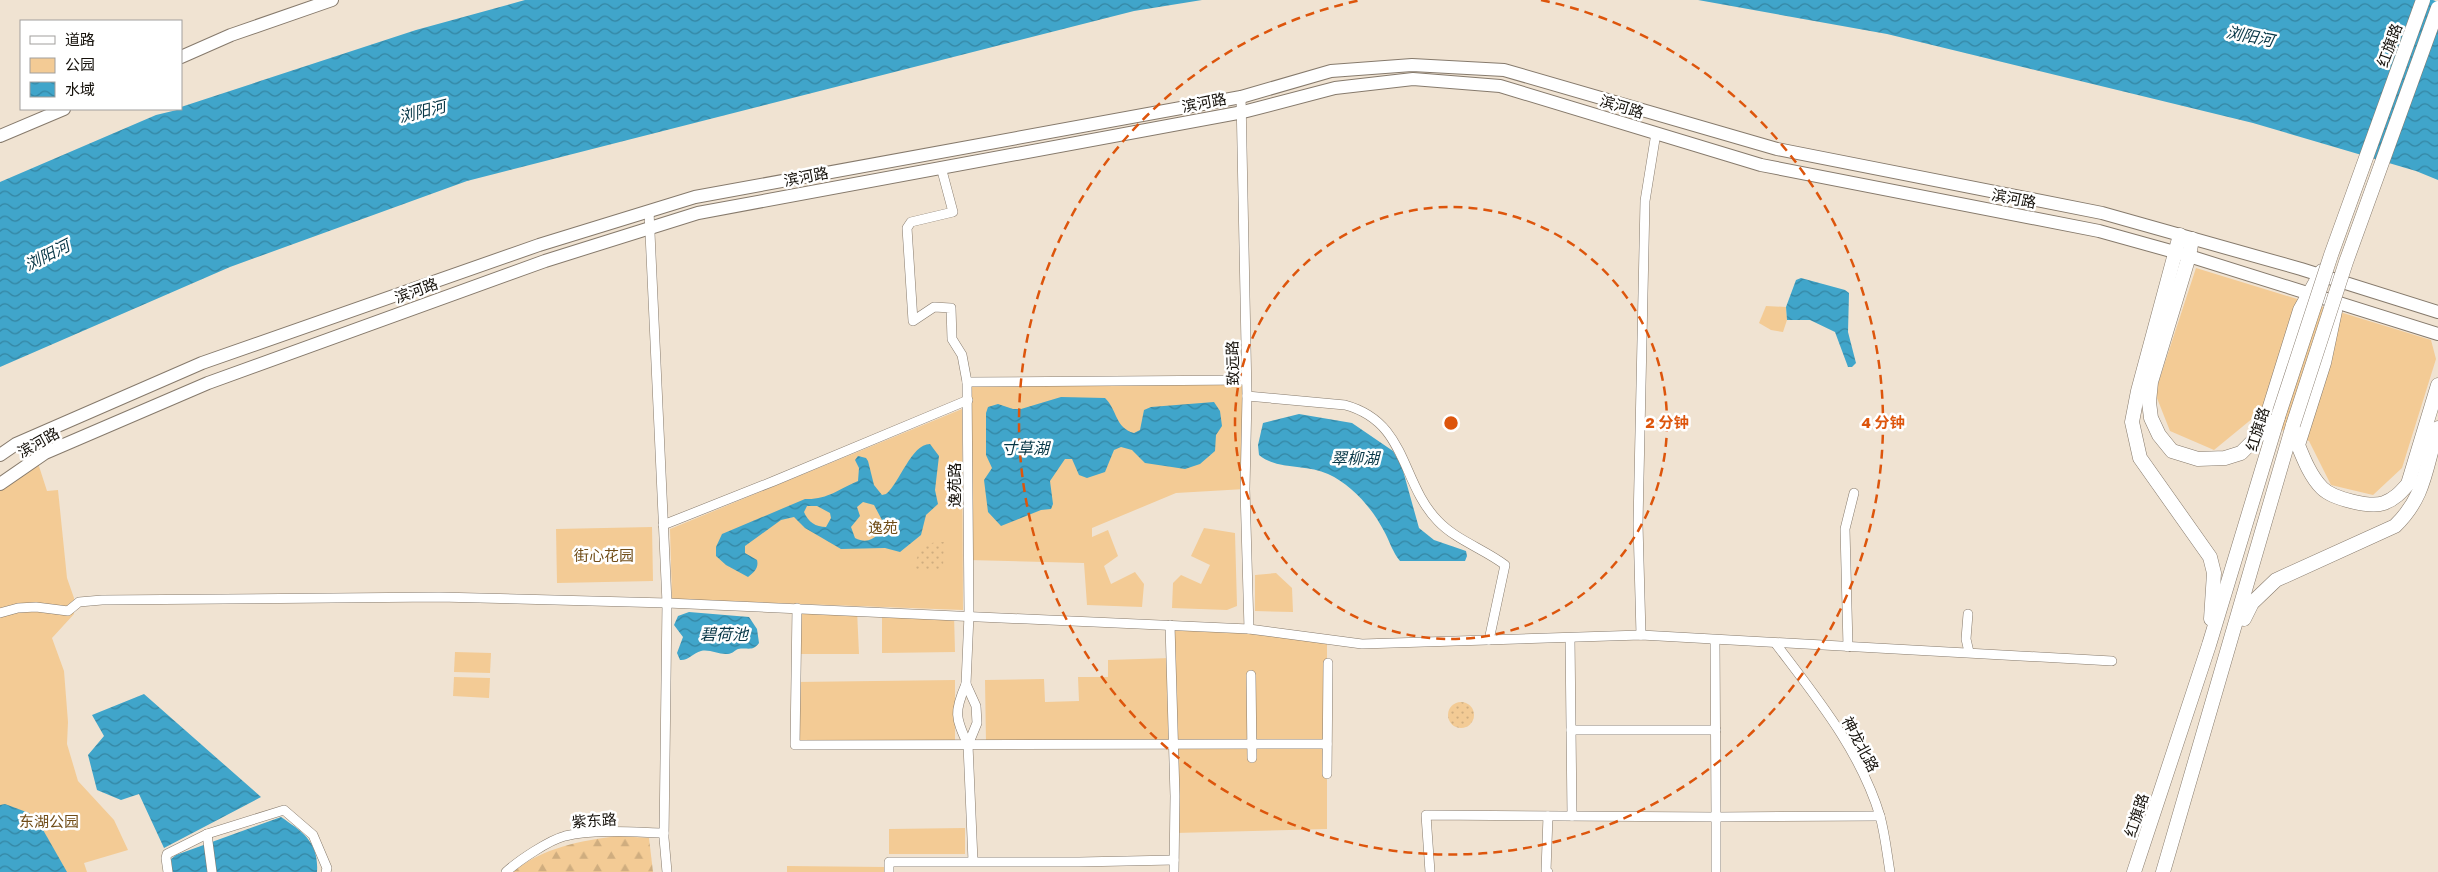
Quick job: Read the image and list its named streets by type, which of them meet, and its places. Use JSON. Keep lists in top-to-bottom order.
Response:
{
  "streets": {
    "main road": ["红旗路", "滨河路"],
    "street": [
      "致远路",
      "逸苑路",
      "神龙北路",
      "紫东路"
    ]
  },
  "crossings": [
    ["滨河路", "致远路"],
    ["滨河路", "逸苑路"]
  ],
  "water": [
    "浏阳河",
    "寸草湖",
    "翠柳湖",
    "碧荷池"
  ],
  "parks": ["逸苑", "街心花园", "东湖公园"],
  "legend": ["道路", "公园", "水域"],
  "rings": ["2 分钟", "4 分钟"]
}
